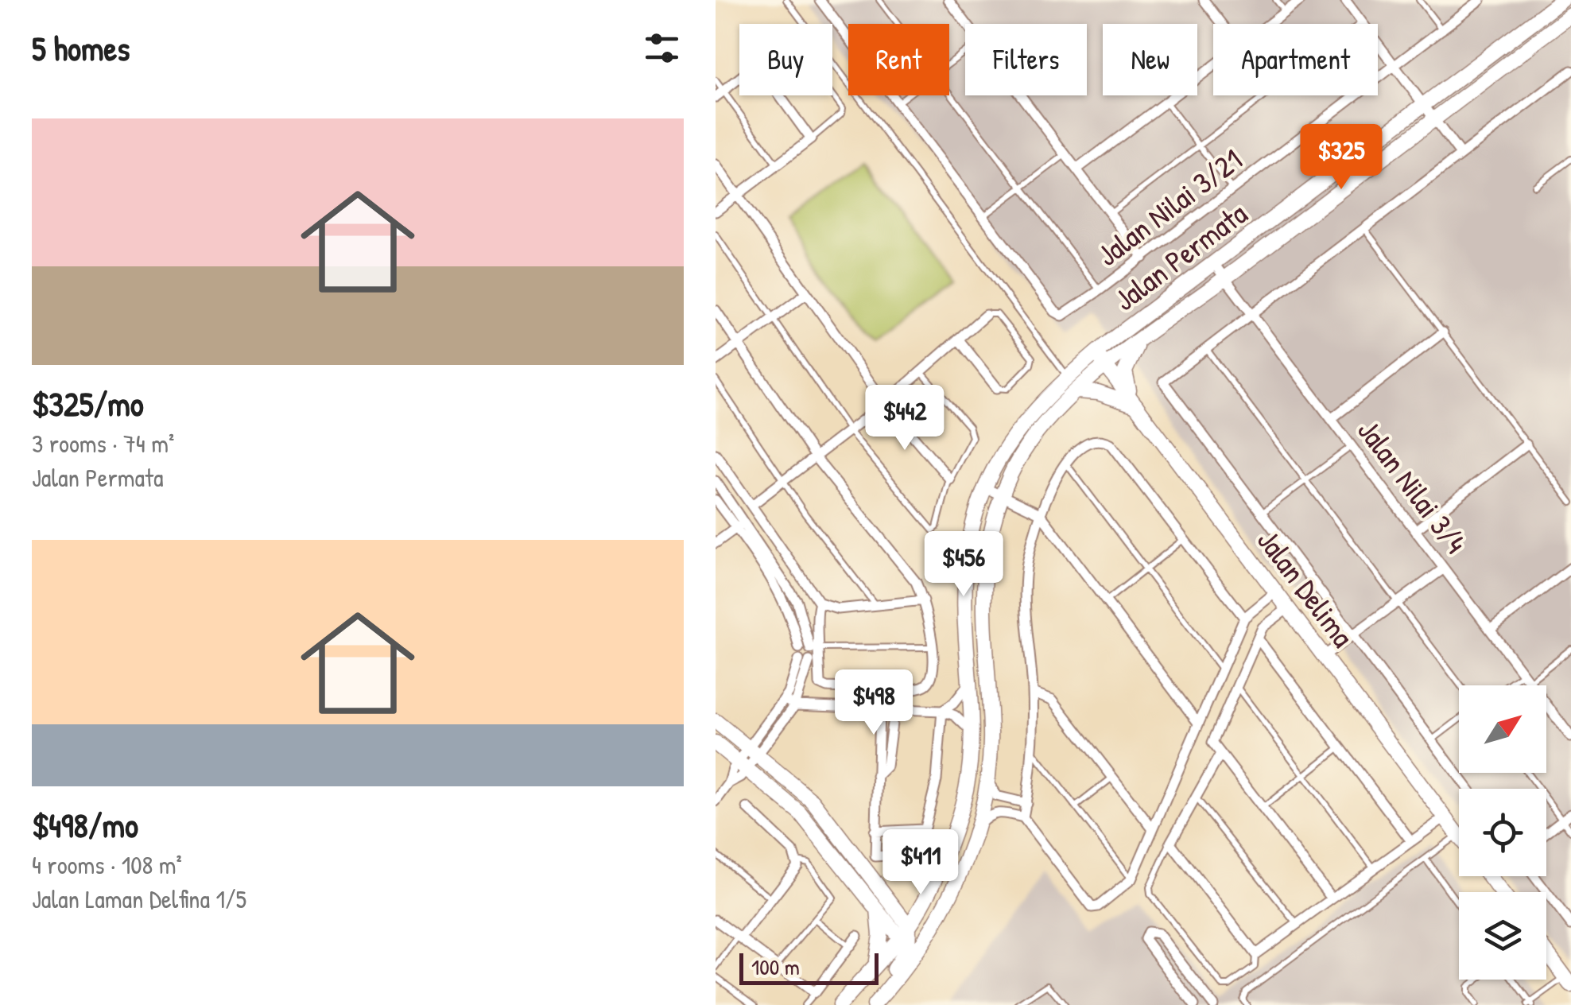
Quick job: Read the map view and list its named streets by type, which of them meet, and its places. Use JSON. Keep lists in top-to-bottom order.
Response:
{
  "streets": {
    "main road": ["Jalan Permata", "Jalan Delima"],
    "street": ["Jalan Nilai 3/21", "Jalan Nilai 3/4"]
  },
  "crossings": [
    ["Jalan Permata", "Jalan Nilai 3/4"],
    ["Jalan Permata", "Jalan Delima"]
  ],
  "scale_bar": "100 m",
  "north": "top right",
  "page": {
    "heading": "5 homes",
    "chip": [
      "Buy",
      "Rent",
      "Filters",
      "New",
      "Apartment"
    ],
    "list": [
      {
        "name": "$325/mo",
        "note": "3 rooms · 74 m² · Jalan Permata"
      },
      {
        "name": "$498/mo",
        "note": "4 rooms · 108 m² · Jalan Laman Delfina 1/5"
      }
    ],
    "price": [
      "$325",
      "$442",
      "$456",
      "$498",
      "$411"
    ],
    "scale": "100 m"
  }
}
